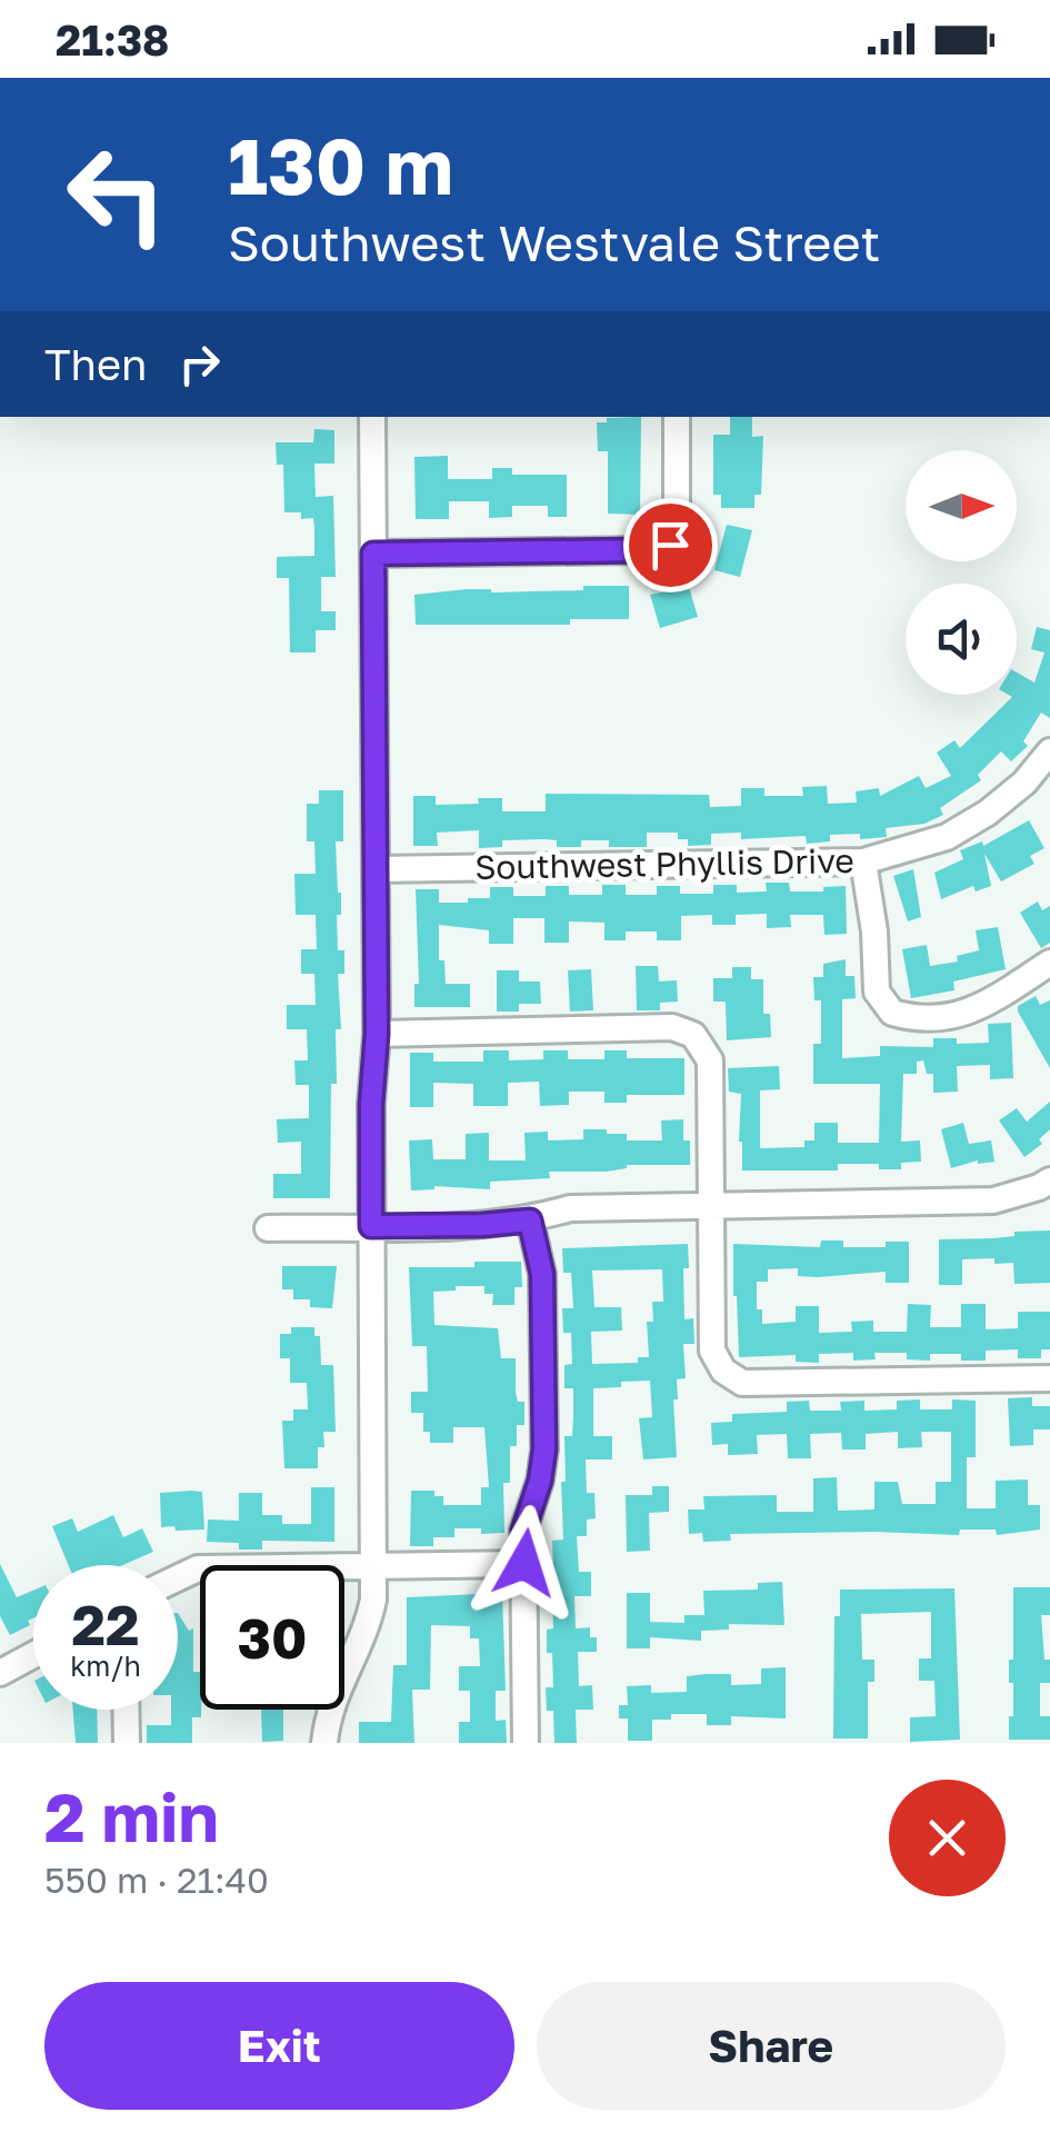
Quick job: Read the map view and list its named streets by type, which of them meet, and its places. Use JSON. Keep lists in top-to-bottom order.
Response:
{
  "streets": {
    "street": ["Southwest Phyllis Drive"]
  },
  "north": "right",
  "page": {
    "status": "21:38",
    "turn": ["130 m", "Southwest Westvale Street"],
    "then": "Then",
    "speed": "22 km/h",
    "limit": "30",
    "heading": ["2 min", "550 m · 21:40"],
    "buttons": ["Exit", "Share"]
  }
}
